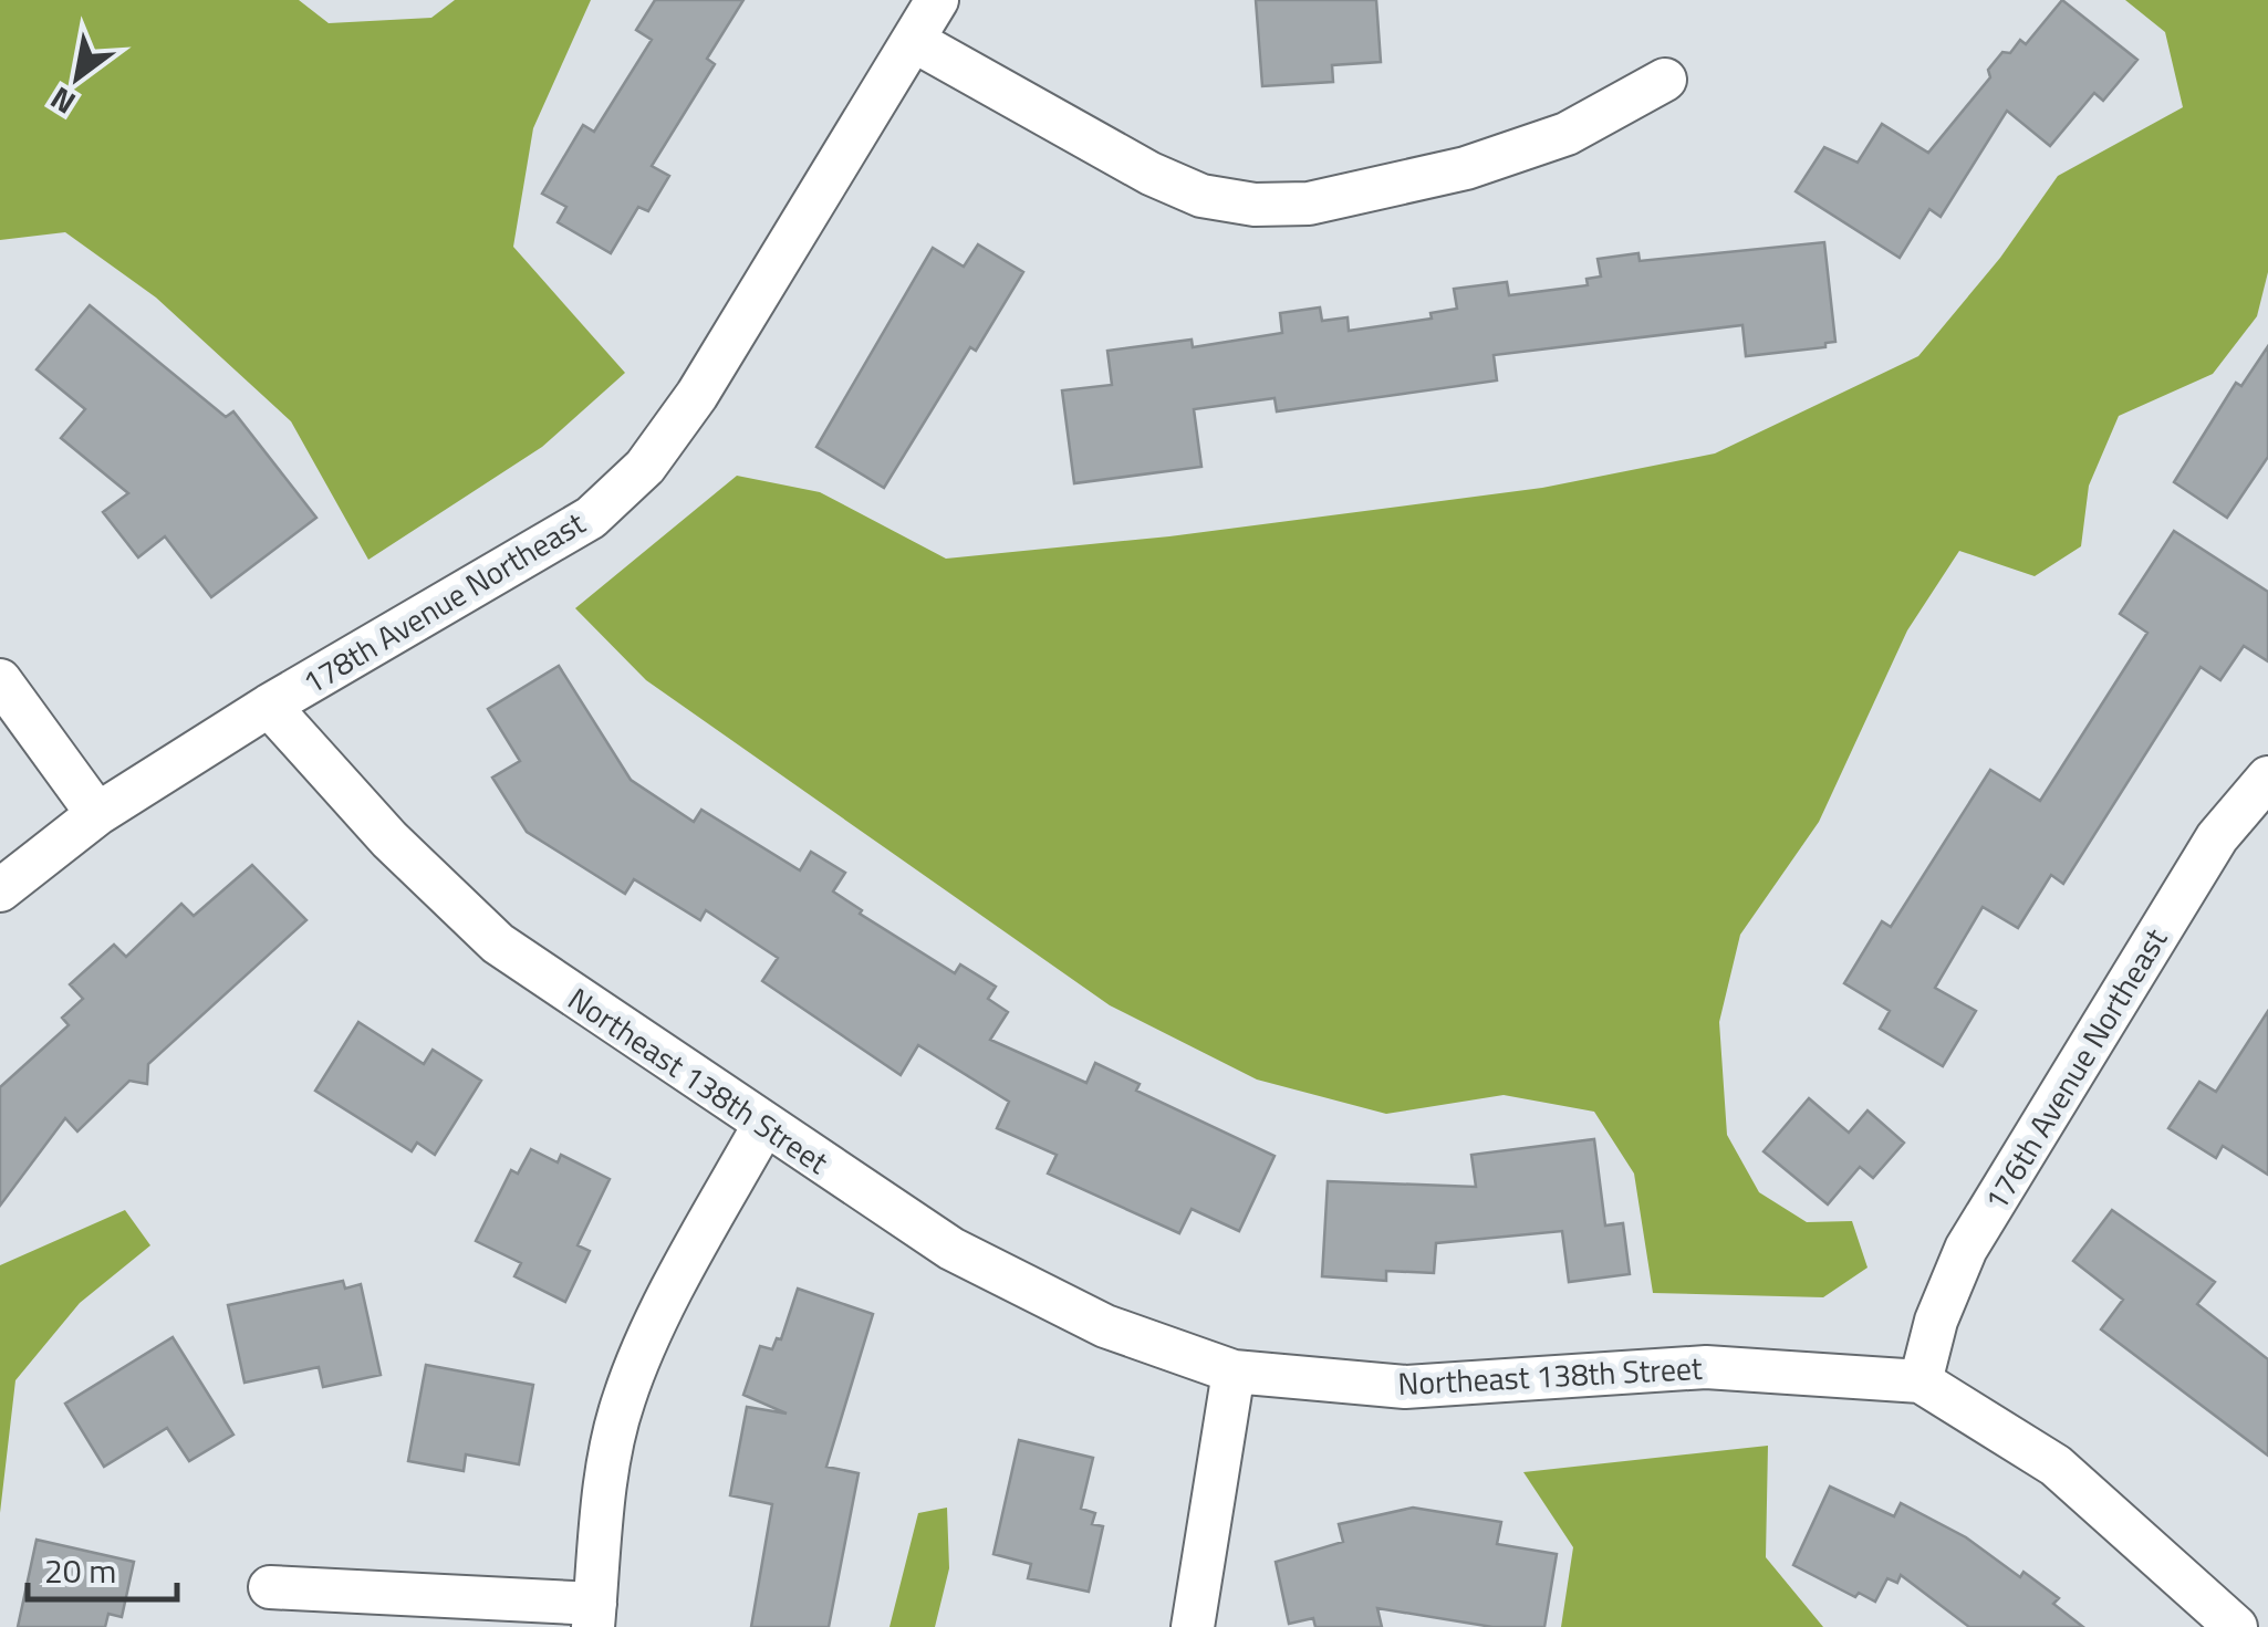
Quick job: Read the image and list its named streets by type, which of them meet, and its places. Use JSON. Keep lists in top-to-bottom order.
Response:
{
  "streets": {
    "street": ["178th Avenue Northeast", "176th Avenue Northeast", "Northeast 138th Street"]
  },
  "crossings": [
    ["178th Avenue Northeast", "Northeast 138th Street"],
    ["176th Avenue Northeast", "Northeast 138th Street"]
  ],
  "scale_bar": "20 m",
  "north": "bottom left"
}
